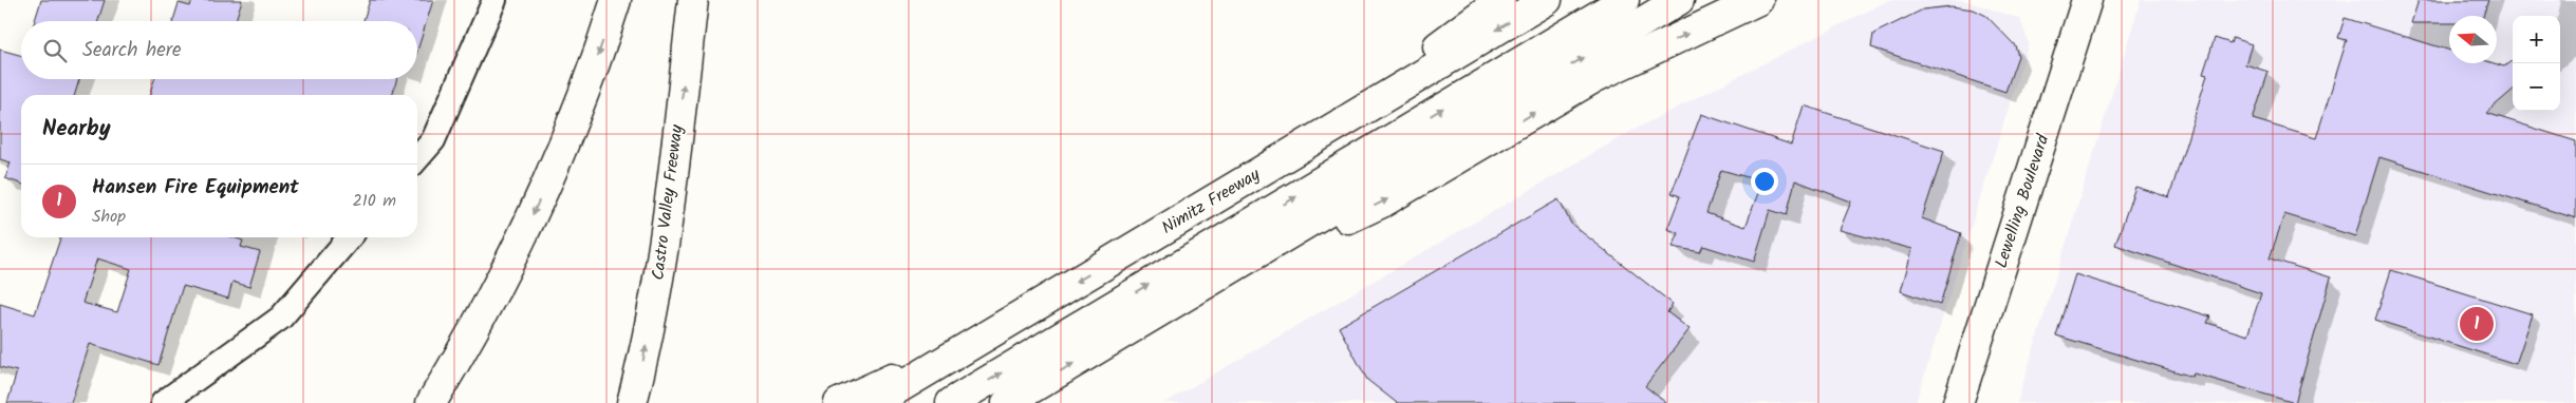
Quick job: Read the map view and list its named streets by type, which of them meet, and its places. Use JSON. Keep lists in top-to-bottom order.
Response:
{
  "streets": {
    "main road": ["Nimitz Freeway", "Lewelling Boulevard", "Castro Valley Freeway"]
  },
  "north": "left",
  "page": {
    "map_buttons": ["+", "−"],
    "search": "Search here",
    "heading": "Nearby",
    "list": [
      {
        "mark": "1",
        "name": "Hansen Fire Equipment",
        "note": "Shop",
        "value": "210 m"
      }
    ],
    "pins": "1"
  }
}
